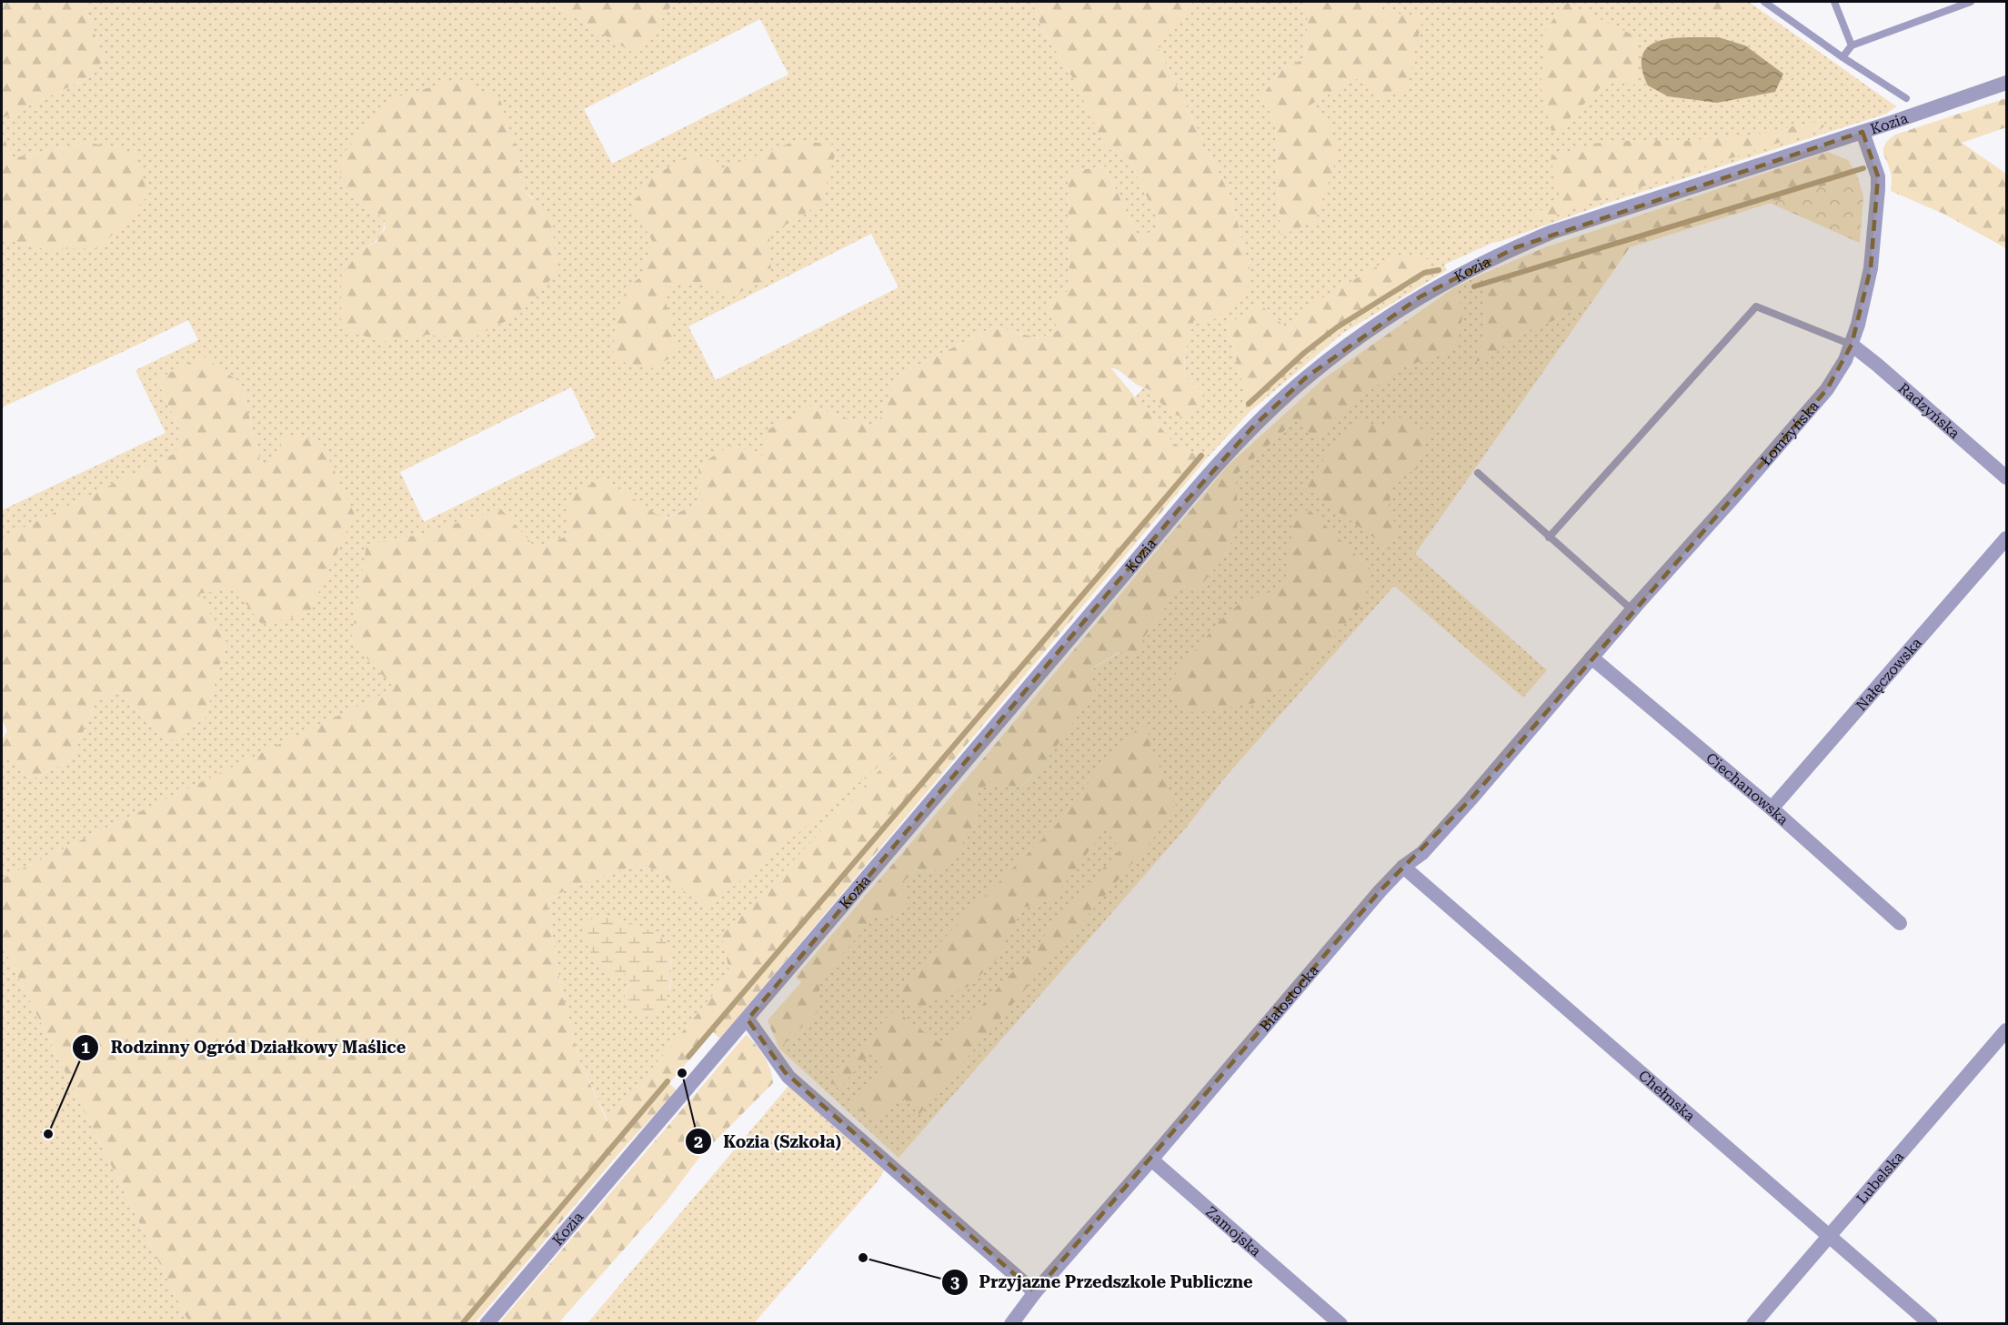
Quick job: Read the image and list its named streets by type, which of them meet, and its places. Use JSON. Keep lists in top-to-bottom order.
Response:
{
  "streets": {
    "street": [
      "Kozia",
      "Radzyńska",
      "Łomżyńska",
      "Nałęczowska",
      "Ciechanowska",
      "Białostocka",
      "Chełmska",
      "Lubelska",
      "Zamojska"
    ]
  },
  "crossings": [
    ["Kozia", "Łomżyńska"],
    ["Radzyńska", "Łomżyńska"],
    ["Łomżyńska", "Ciechanowska"],
    ["Łomżyńska", "Białostocka"],
    ["Nałęczowska", "Ciechanowska"],
    ["Białostocka", "Chełmska"],
    ["Białostocka", "Zamojska"],
    ["Chełmska", "Lubelska"]
  ],
  "places": ["Kozia (Szkoła)", "Rodzinny Ogród Działkowy Maślice", "Przyjazne Przedszkole Publiczne"]
}
